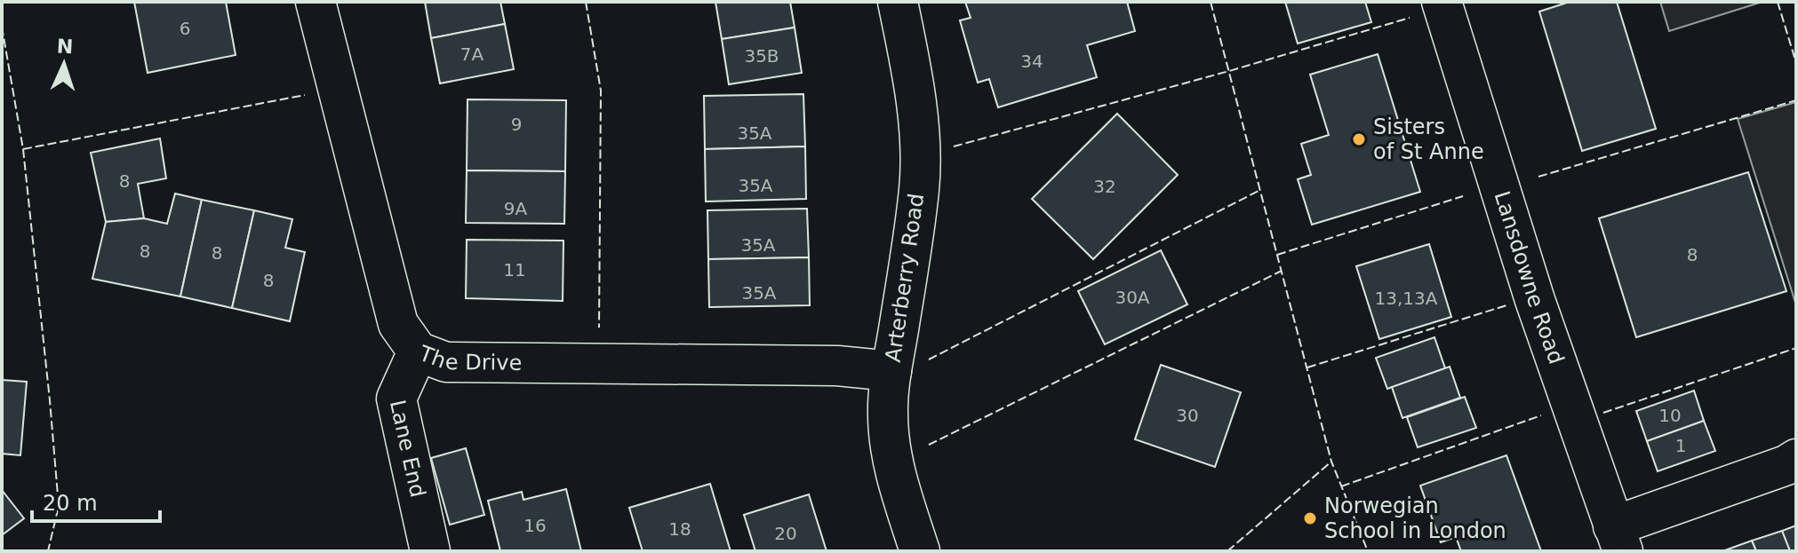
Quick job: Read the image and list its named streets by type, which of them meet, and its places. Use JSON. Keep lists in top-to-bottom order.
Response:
{
  "streets": {
    "street": [
      "Arterberry Road",
      "Lansdowne Road",
      "The Drive",
      "Lane End"
    ]
  },
  "crossings": [
    ["Arterberry Road", "The Drive"],
    ["The Drive", "Lane End"]
  ],
  "places": ["Sisters of St Anne", "Norwegian School in London"],
  "house_numbers": [
    "6",
    "7A",
    "35B",
    "34",
    "9",
    "35A",
    "8",
    "35A",
    "32",
    "9A",
    "35A",
    "8",
    "8",
    "8",
    "11",
    "8",
    "35A",
    "30A",
    "13,13A",
    "30",
    "10",
    "1",
    "16",
    "18",
    "20"
  ],
  "scale_bar": "20 m",
  "north": "top"
}
